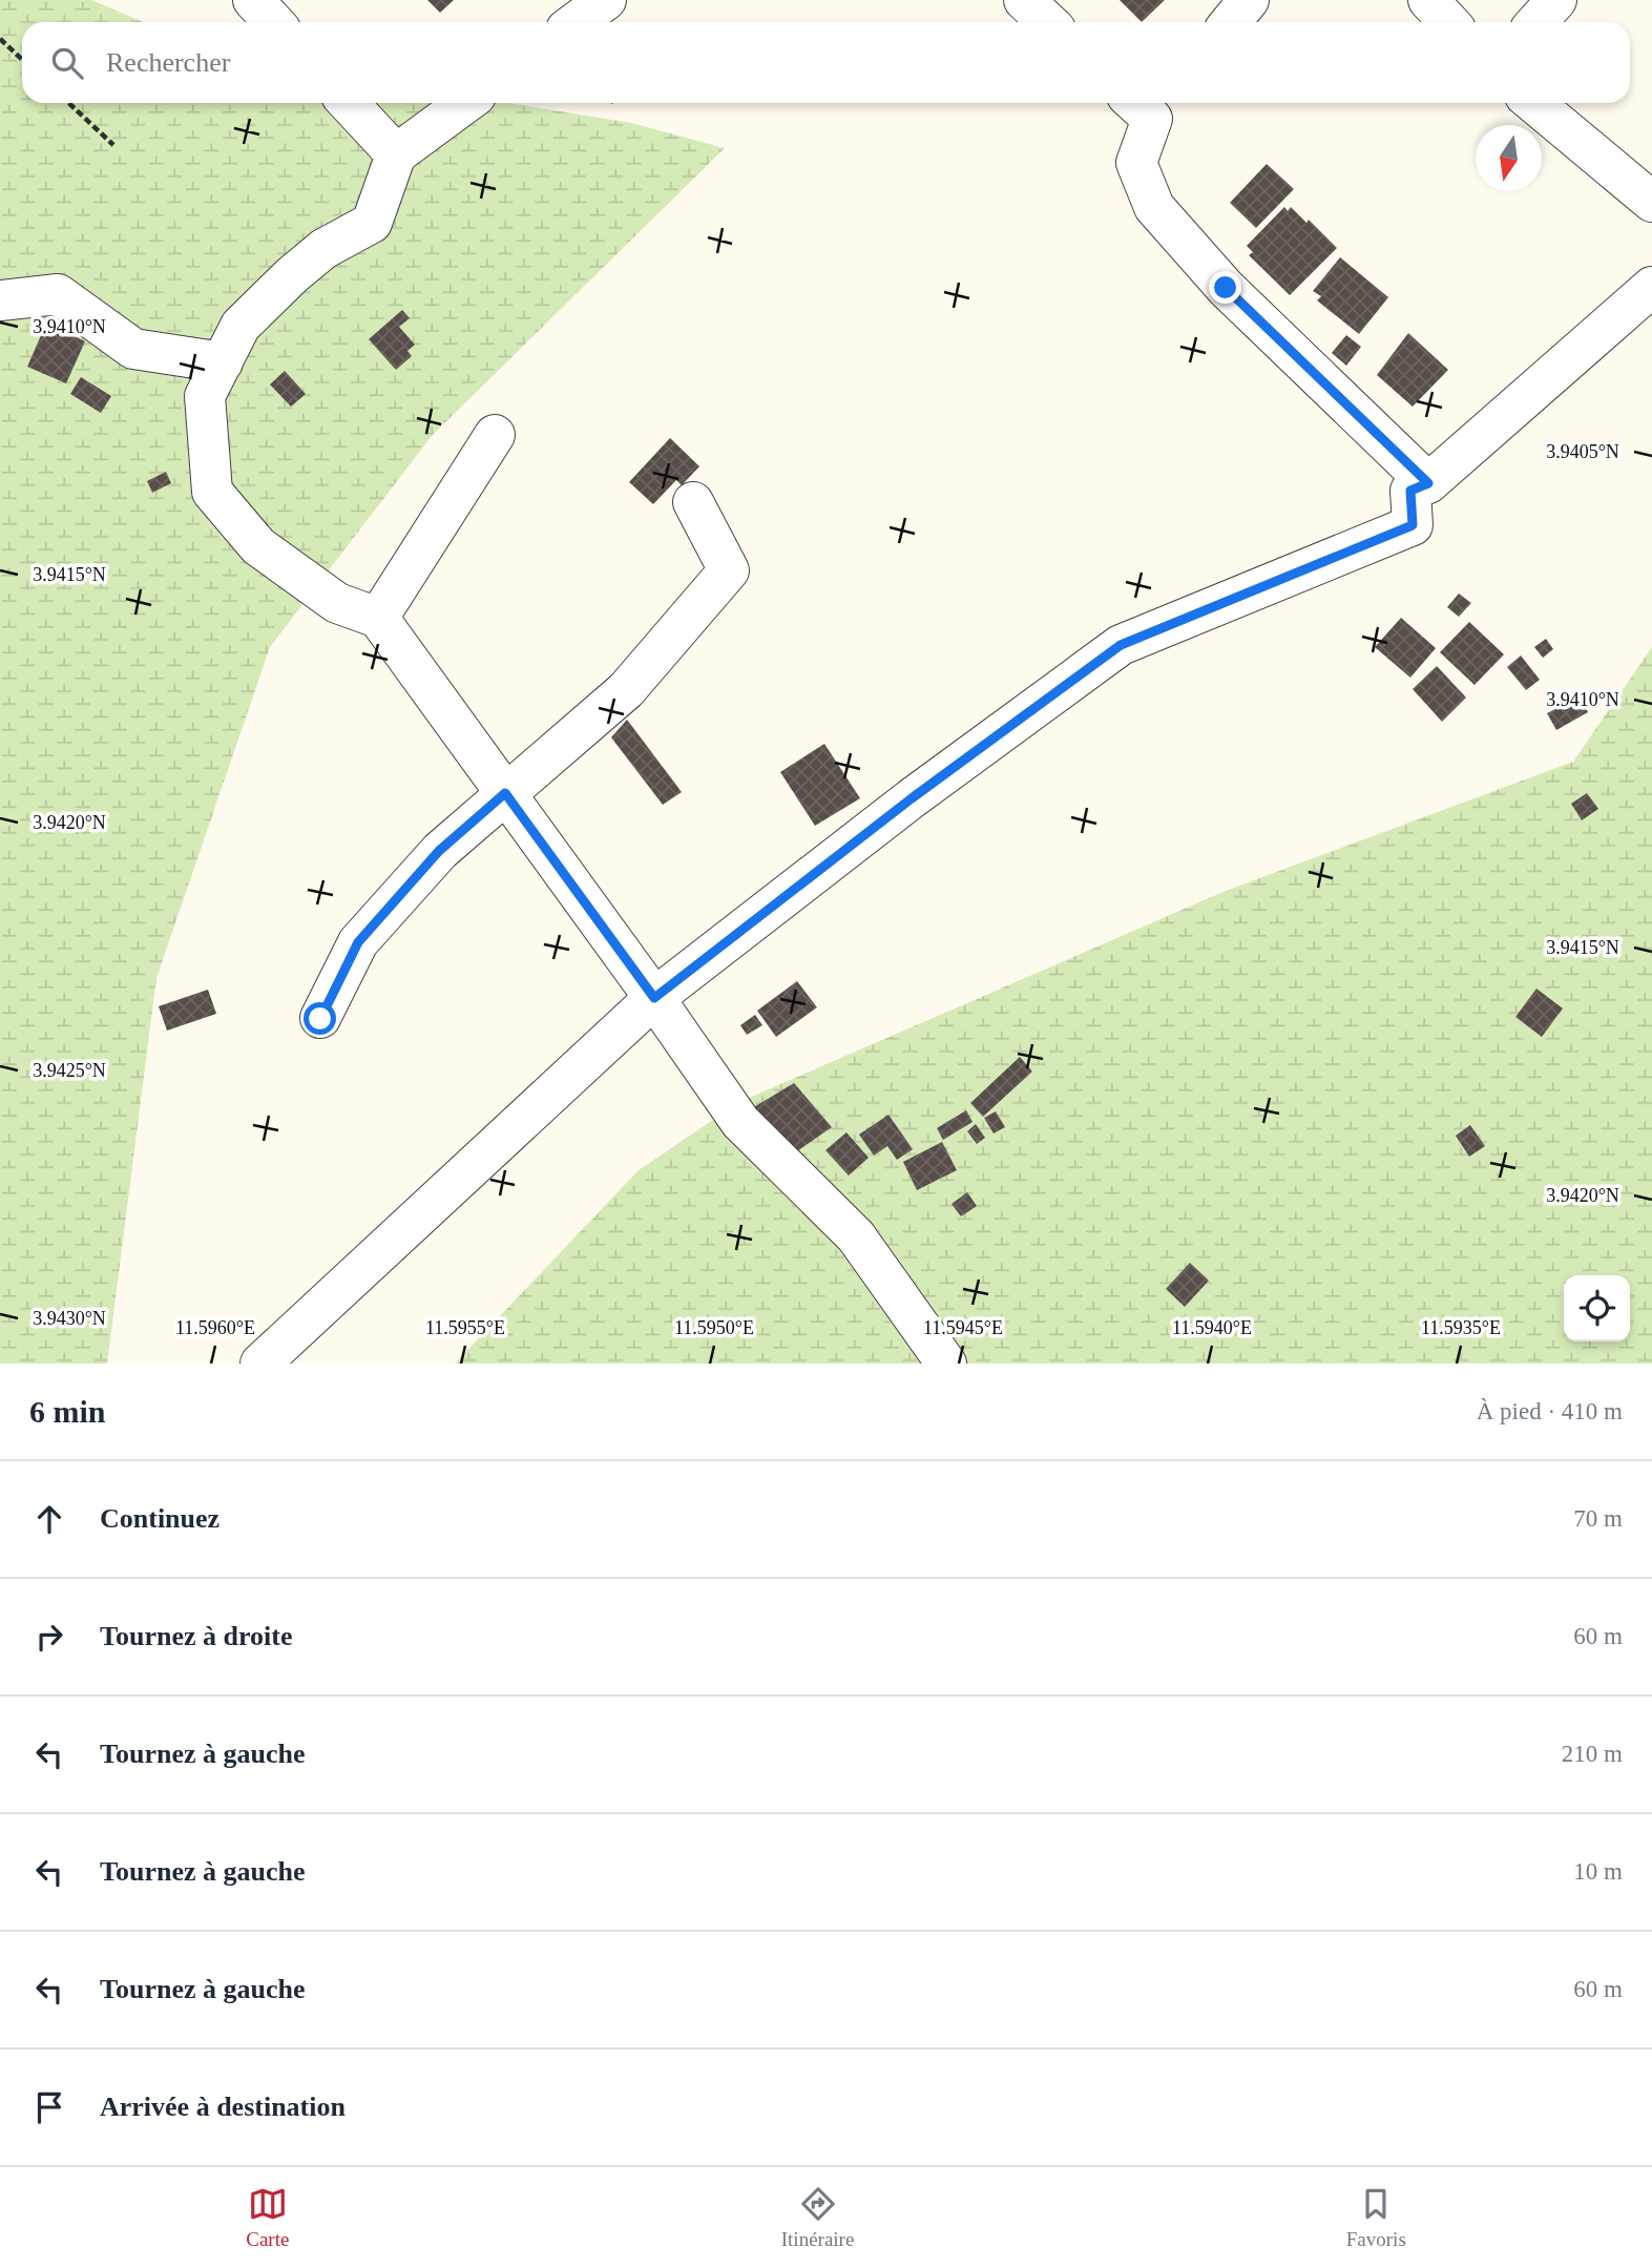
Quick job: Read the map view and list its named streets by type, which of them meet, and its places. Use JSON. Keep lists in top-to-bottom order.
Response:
{
  "north": "bottom",
  "page": {
    "search": "Rechercher",
    "heading": ["6 min", "À pied · 410 m"],
    "list": [
      ["Continuez", "70 m"],
      ["Tournez à droite", "60 m"],
      ["Tournez à gauche", "210 m"],
      ["Tournez à gauche", "10 m"],
      ["Tournez à gauche", "60 m"],
      "Arrivée à destination"
    ],
    "nav": ["Carte", "Itinéraire", "Favoris"]
  },
  "coordinates": [
    "3.9410°N",
    "3.9405°N",
    "3.9415°N",
    "3.9420°N",
    "3.9425°N",
    "3.9430°N",
    "11.5960°E",
    "11.5955°E",
    "11.5950°E",
    "11.5945°E",
    "11.5940°E",
    "11.5935°E"
  ]
}
